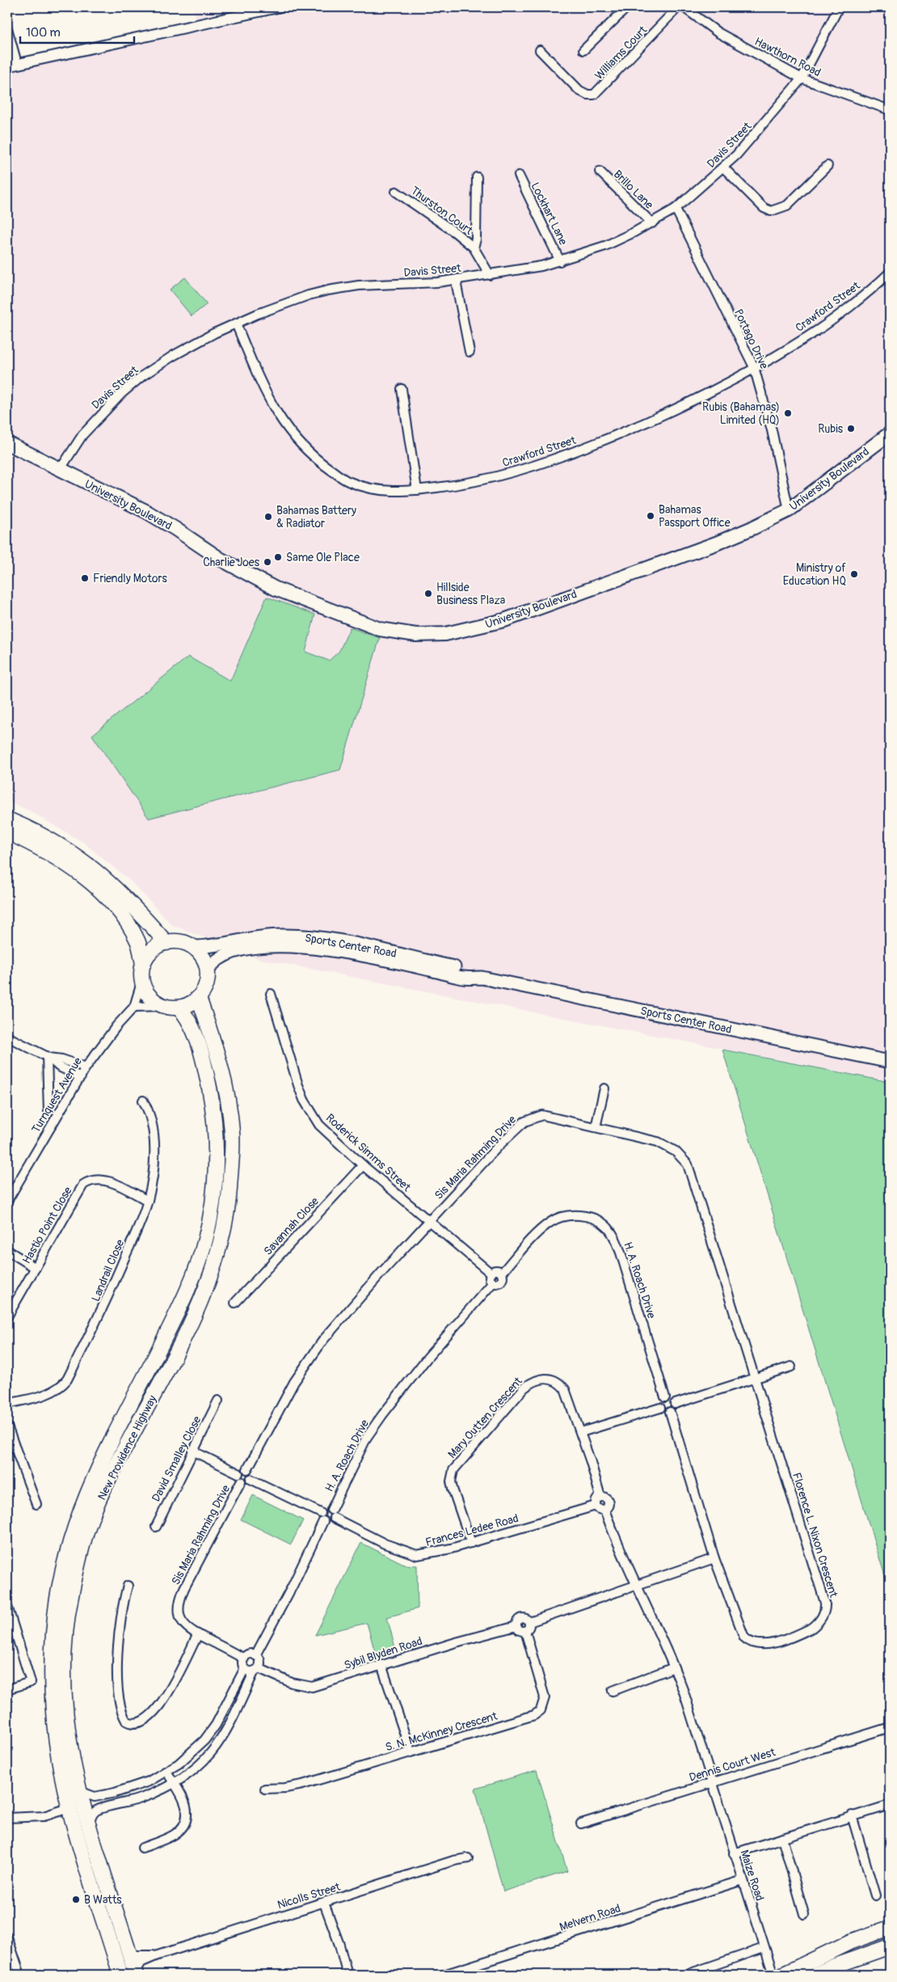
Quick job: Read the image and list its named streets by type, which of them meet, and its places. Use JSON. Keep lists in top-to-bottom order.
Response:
{
  "streets": {
    "highway": ["New Providence Highway"],
    "main road": ["University Boulevard", "Sports Center Road"],
    "street": [
      "Williams Court",
      "Hawthorn Road",
      "Davis Street",
      "Brillo Lane",
      "Thurston Court",
      "Lockhart Lane",
      "Crawford Street",
      "Portago Drive",
      "Turnquest Avenue",
      "Roderick Simms Street",
      "Sis Maria Rahming Drive",
      "Hastio Point Close",
      "Savannah Close",
      "Landrail Close",
      "H. A. Roach Drive",
      "Mary Outten Crescent",
      "David Smalley Close",
      "Frances Ledee Road",
      "Florence L. Nixon Crescent",
      "Sybil Blyden Road",
      "S. N. McKinney Crescent",
      "Dennis Court West",
      "Maize Road",
      "Nicolls Street",
      "Melvern Road"
    ]
  },
  "crossings": [
    ["Hawthorn Road", "Davis Street"],
    ["Davis Street", "Brillo Lane"],
    ["Davis Street", "Thurston Court"],
    ["Davis Street", "Lockhart Lane"],
    ["Davis Street", "Crawford Street"],
    ["Davis Street", "Portago Drive"],
    ["Davis Street", "University Boulevard"],
    ["Crawford Street", "Portago Drive"],
    ["Portago Drive", "University Boulevard"],
    ["Sports Center Road", "New Providence Highway"],
    ["Roderick Simms Street", "Sis Maria Rahming Drive"],
    ["Roderick Simms Street", "Savannah Close"],
    ["Roderick Simms Street", "H. A. Roach Drive"],
    ["Sis Maria Rahming Drive", "Florence L. Nixon Crescent"],
    ["Sis Maria Rahming Drive", "Sybil Blyden Road"],
    ["Hastio Point Close", "Landrail Close"],
    ["H. A. Roach Drive", "Frances Ledee Road"],
    ["H. A. Roach Drive", "Florence L. Nixon Crescent"],
    ["Mary Outten Crescent", "Frances Ledee Road"],
    ["Florence L. Nixon Crescent", "Sybil Blyden Road"],
    ["Sybil Blyden Road", "S. N. McKinney Crescent"],
    ["Dennis Court West", "Maize Road"],
    ["Maize Road", "Melvern Road"]
  ],
  "places": [
    "Rubis (Bahamas) Limited (HQ)",
    "Rubis",
    "Bahamas Passport Office",
    "Bahamas Battery & Radiator",
    "Same Ole Place",
    "Charlie Joes",
    "Ministry of Education HQ",
    "Friendly Motors",
    "Hillside Business Plaza",
    "B Watts"
  ],
  "scale_bar": "100 m"
}
